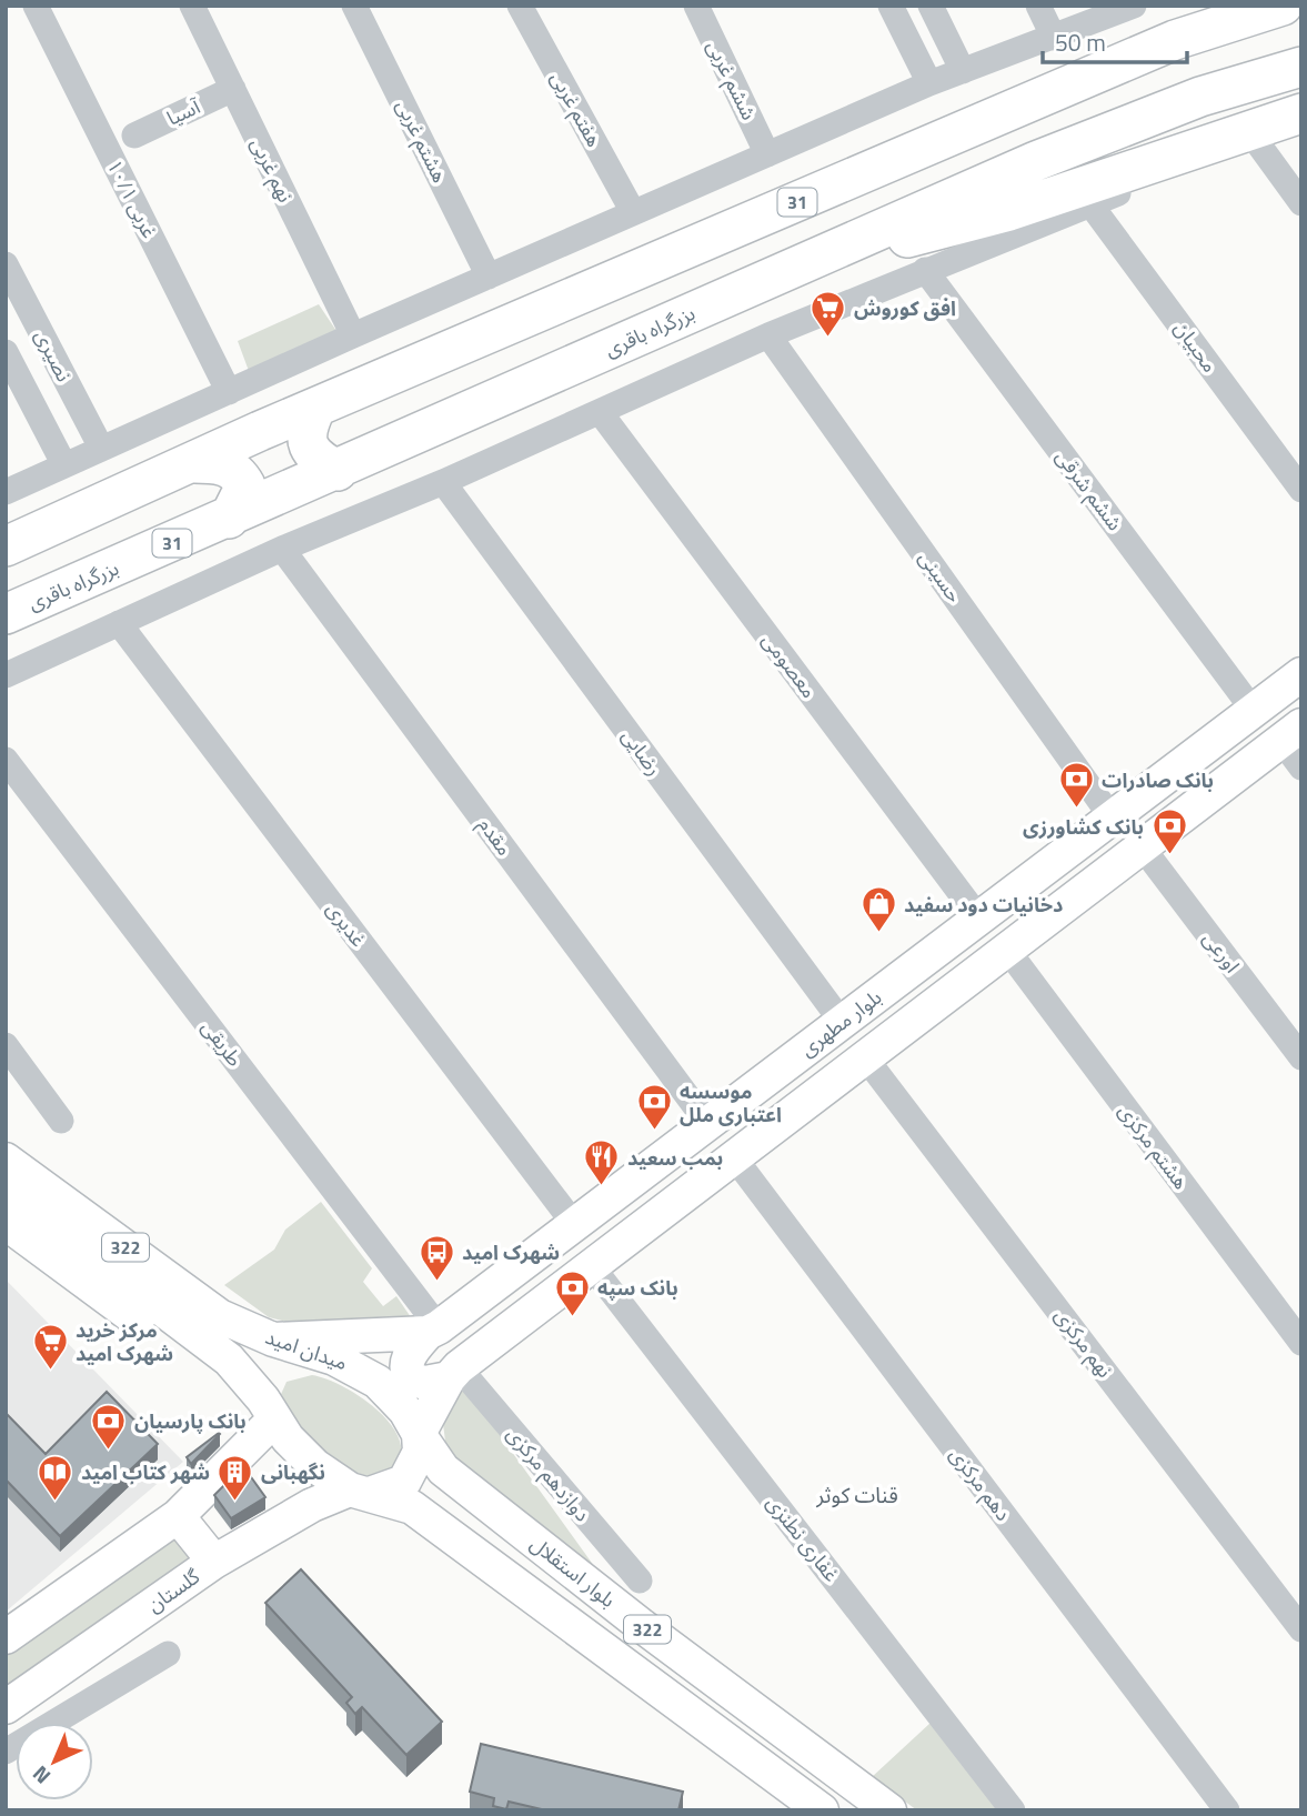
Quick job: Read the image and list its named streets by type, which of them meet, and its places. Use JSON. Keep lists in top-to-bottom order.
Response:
{
  "streets": {
    "highway": ["31", "بزرگراه باقری"],
    "main road": [
      "بلوار مطهری",
      "322",
      "میدان امید",
      "بلوار استقلال",
      "گلستان"
    ],
    "street": [
      "ششم غربی",
      "هفتم غربی",
      "آسیا",
      "هشتم غربی",
      "نهم غربی",
      "۱۰/۱ غربی",
      "محبیان",
      "نصیری",
      "ششم شرقی",
      "حسینی",
      "معصومی",
      "رضایی",
      "مقدم",
      "غدیری",
      "اورعی",
      "طریقی",
      "هشتم مرکزی",
      "نهم مرکزی",
      "دوازدهم مرکزی",
      "دهم مرکزی",
      "غفاری نطنزی"
    ]
  },
  "crossings": [
    ["آسیا", "نهم غربی"],
    ["ششم شرقی", "بلوار مطهری"],
    ["حسینی", "بلوار مطهری"],
    ["معصومی", "بلوار مطهری"],
    ["رضایی", "بلوار مطهری"],
    ["مقدم", "بلوار مطهری"],
    ["غدیری", "بلوار مطهری"],
    ["بلوار مطهری", "طریقی"],
    ["بلوار مطهری", "دوازدهم مرکزی"],
    ["322", "میدان امید"],
    ["322", "گلستان"],
    ["میدان امید", "بلوار استقلال"]
  ],
  "districts": ["قنات کوثر"],
  "places": {
    "supermarket": ["افق کوروش", "مرکز خرید شهرک امید"],
    "bank": [
      "بانک صادرات",
      "بانک کشاورزی",
      "موسسه اعتباری ملل",
      "بانک سپه",
      "بانک پارسیان"
    ],
    "shop": ["دخانیات دود سفید"],
    "restaurant": ["بمب سعید"],
    "bus stop": ["شهرک امید"],
    "library": ["شهر کتاب امید"],
    "building": ["نگهبانی"]
  },
  "scale_bar": "50 m",
  "north": "bottom left"
}
